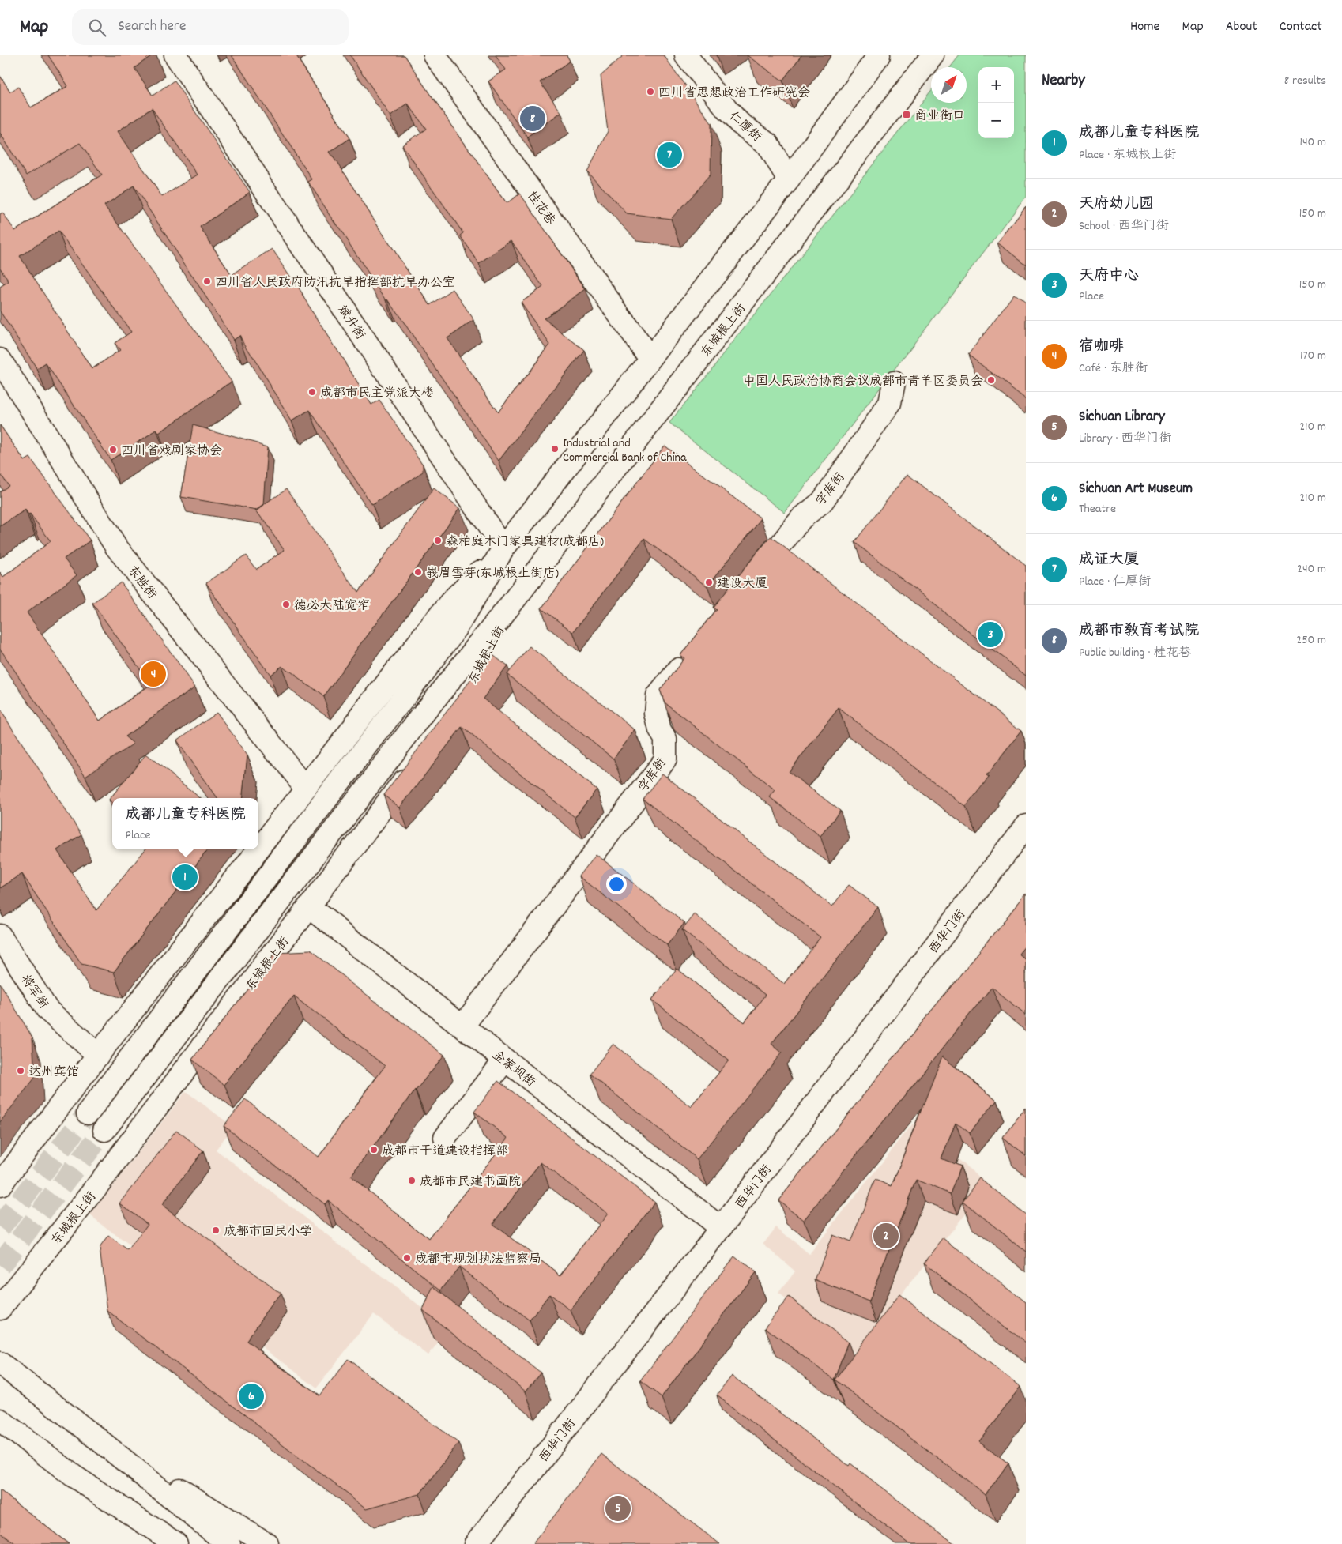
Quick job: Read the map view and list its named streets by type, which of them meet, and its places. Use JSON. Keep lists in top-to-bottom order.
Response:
{
  "streets": {
    "main road": [
      "仁厚街",
      "桂花巷",
      "斌升街",
      "东城根上街",
      "字库街",
      "东胜街",
      "西华门街",
      "将军街",
      "金家坝街"
    ]
  },
  "crossings": [
    ["东城根上街", "金家坝街"],
    ["字库街", "金家坝街"],
    ["西华门街", "金家坝街"]
  ],
  "places": {
    "other": [
      "四川省思想政治工作研究会",
      "四川省人民政府防汛抗旱指挥部抗旱办公室",
      "中国人民政治协商会议成都市青羊区委员会",
      "成都市民主党派大楼",
      "Industrial and Commercial Bank of China",
      "四川省戏剧家协会",
      "森柏庭木门家具建材(成都店)",
      "峩眉雪芽(东城根上街店)",
      "建设大厦",
      "德必大陆宽窄",
      "达州宾馆",
      "成都市干道建设指挥部",
      "成都市民建书画院",
      "成都市回民小学",
      "成都市规划执法监察局"
    ],
    "transit": ["商业街口"]
  },
  "north": "top right",
  "page": {
    "header": "Map",
    "search": "Search here",
    "nav": [
      "Home",
      "Map",
      "About",
      "Contact"
    ],
    "heading": ["Nearby", "8 results"],
    "map_buttons": ["+", "−"],
    "pins": [
      "8",
      "7",
      "3",
      "4",
      "1",
      "2",
      "6",
      "5"
    ],
    "list": [
      {
        "mark": "1",
        "name": "成都儿童专科医院",
        "note": "Place · 东城根上街",
        "value": "140 m"
      },
      {
        "mark": "2",
        "name": "天府幼儿园",
        "note": "School · 西华门街",
        "value": "150 m"
      },
      {
        "mark": "3",
        "name": "天府中心",
        "note": "Place",
        "value": "150 m"
      },
      {
        "mark": "4",
        "name": "宿咖啡",
        "note": "Café · 东胜街",
        "value": "170 m"
      },
      {
        "mark": "5",
        "name": "Sichuan Library",
        "note": "Library · 西华门街",
        "value": "210 m"
      },
      {
        "mark": "6",
        "name": "Sichuan Art Museum",
        "note": "Theatre",
        "value": "210 m"
      },
      {
        "mark": "7",
        "name": "成证大厦",
        "note": "Place · 仁厚街",
        "value": "240 m"
      },
      {
        "mark": "8",
        "name": "成都市教育考试院",
        "note": "Public building · 桂花巷",
        "value": "250 m"
      }
    ],
    "popup": ["成都儿童专科医院", "Place"]
  }
}
